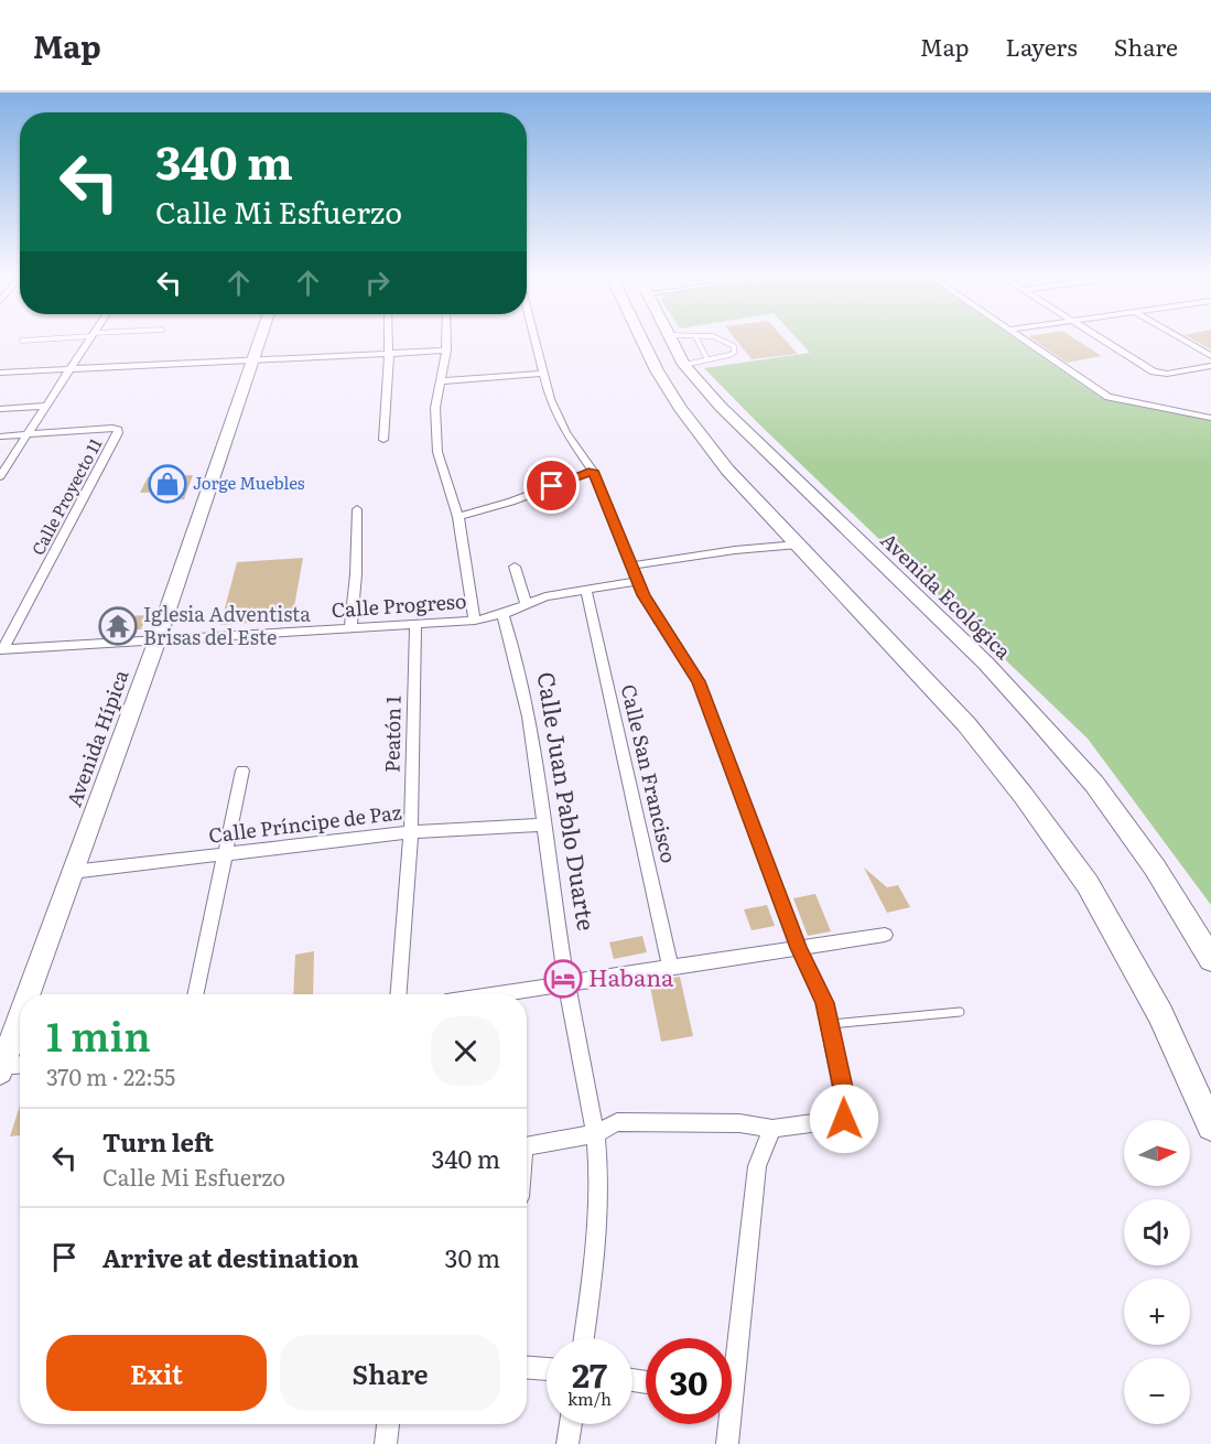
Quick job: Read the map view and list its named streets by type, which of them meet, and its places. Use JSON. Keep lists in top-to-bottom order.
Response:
{
  "streets": {
    "main road": ["Avenida Ecológica"],
    "street": [
      "Calle Proyecto 11",
      "Calle Progreso",
      "Peatón 1",
      "Avenida Hípica",
      "Calle San Francisco",
      "Calle Juan Pablo Duarte",
      "Calle Príncipe de Paz"
    ]
  },
  "crossings": [
    ["Calle Proyecto 11", "Calle Progreso"],
    ["Calle Progreso", "Peatón 1"],
    ["Calle Progreso", "Avenida Hípica"],
    ["Calle Progreso", "Calle San Francisco"],
    ["Calle Progreso", "Calle Juan Pablo Duarte"],
    ["Peatón 1", "Calle Príncipe de Paz"],
    ["Avenida Hípica", "Calle Príncipe de Paz"],
    ["Calle Juan Pablo Duarte", "Calle Príncipe de Paz"]
  ],
  "places": {
    "shop": ["Jorge Muebles"],
    "temple": ["Iglesia Adventista Brisas del Este"],
    "hotel": ["Habana"]
  },
  "north": "right",
  "page": {
    "header": "Map",
    "nav": ["Map", "Layers", "Share"],
    "turn": ["340 m", "Calle Mi Esfuerzo"],
    "heading": ["1 min", "370 m · 22:55"],
    "list": [
      {
        "name": "Turn left",
        "note": "Calle Mi Esfuerzo",
        "value": "340 m"
      },
      {
        "name": "Arrive at destination",
        "value": "30 m"
      }
    ],
    "map_buttons": ["+", "−"],
    "buttons": ["Exit", "Share"],
    "speed": "27 km/h",
    "limit": "30"
  }
}
